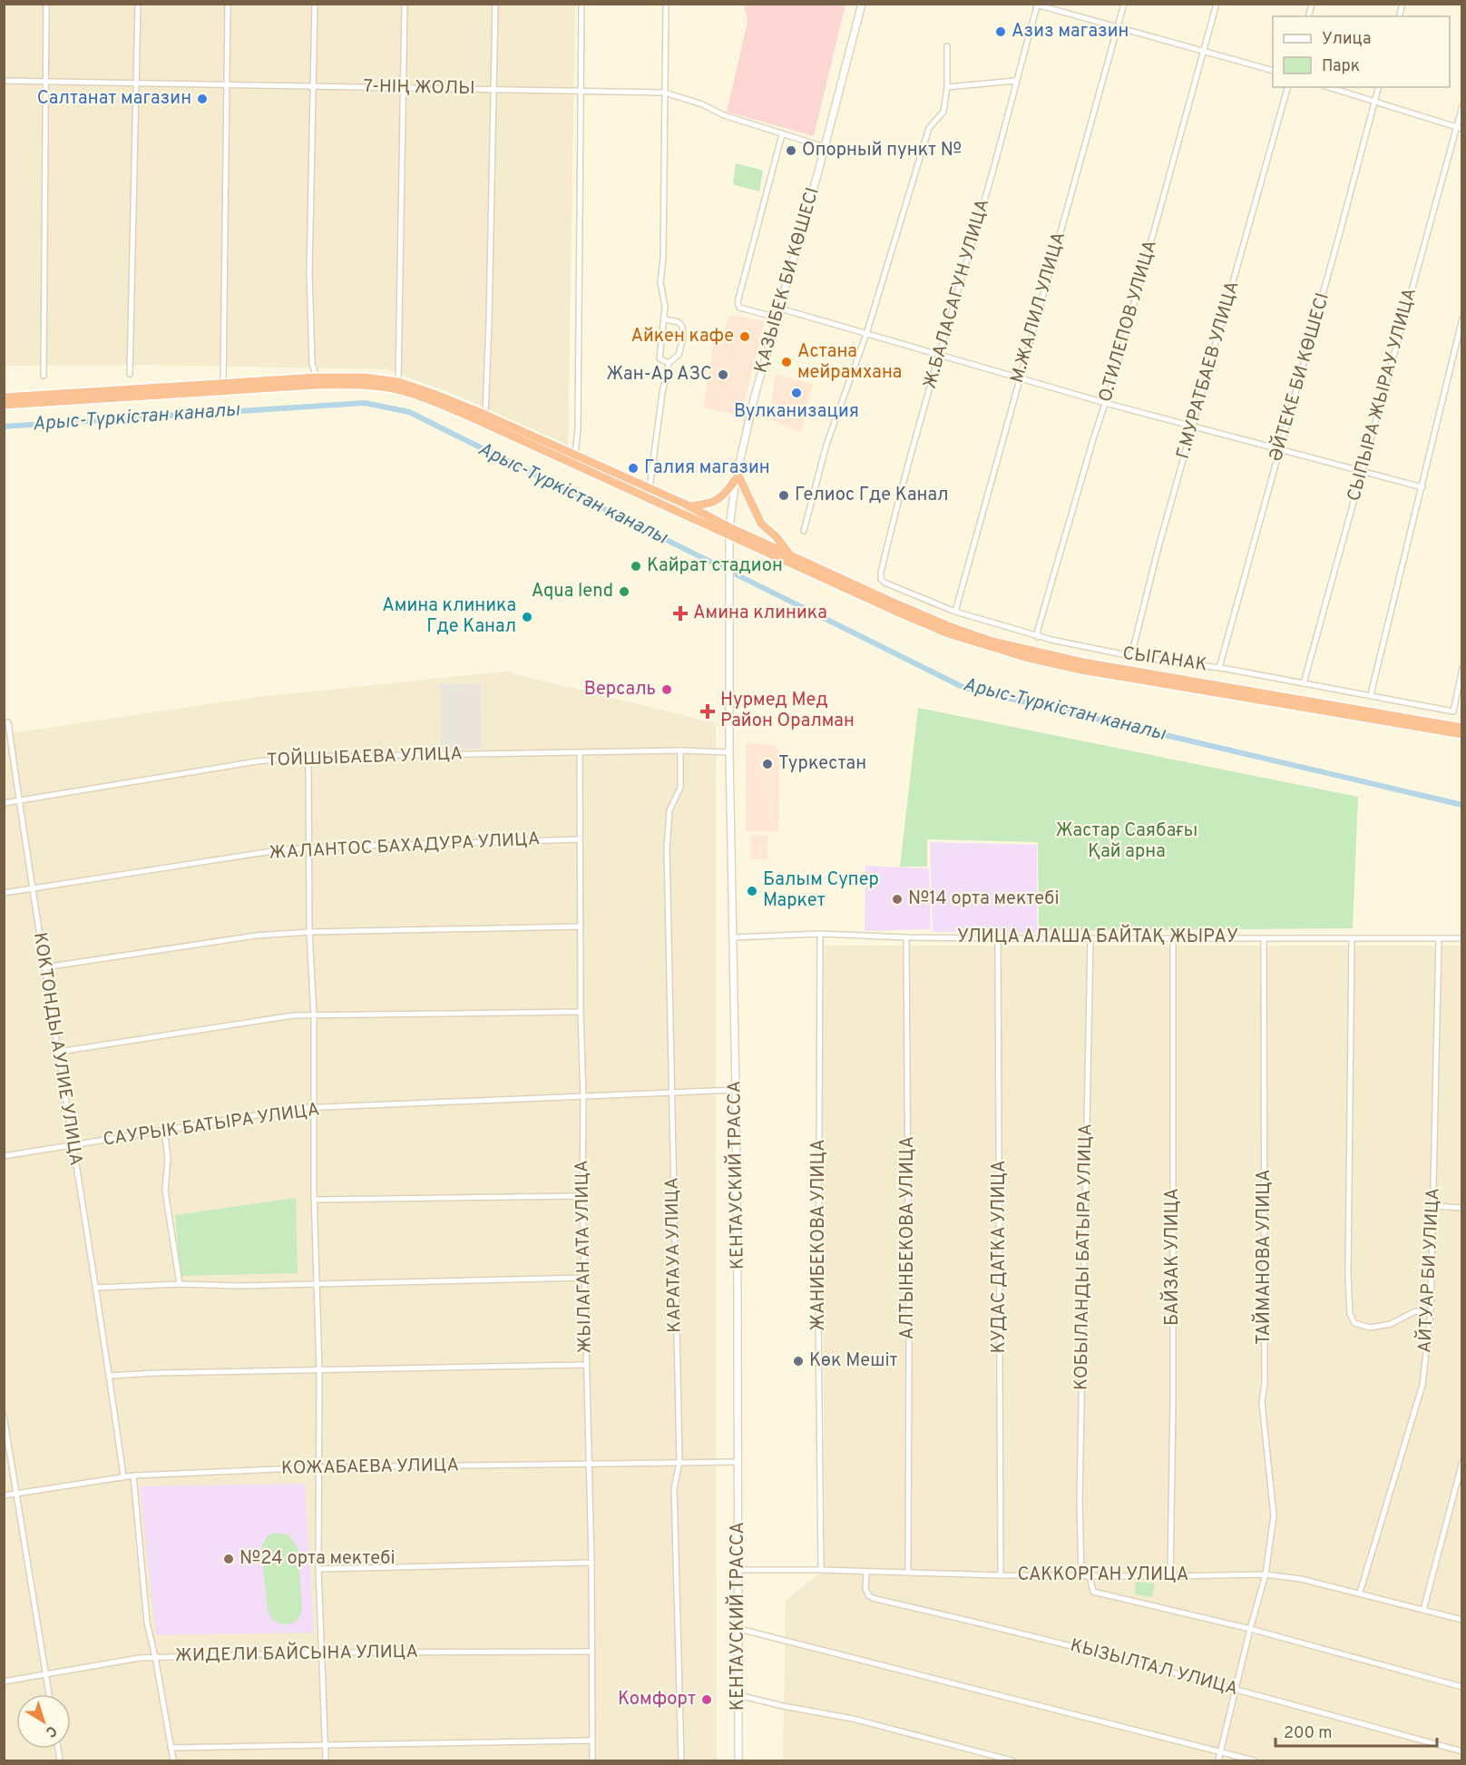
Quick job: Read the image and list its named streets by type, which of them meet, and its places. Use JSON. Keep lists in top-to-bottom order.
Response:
{
  "streets": {
    "main road": ["ҚАЗЫБЕК БИ КӨШЕСІ", "КЕНТАУСКИЙ ТРАССА"],
    "street": [
      "7-НІҢ ЖОЛЫ",
      "Ж.БАЛАСАГУН УЛИЦА",
      "М.ЖАЛИЛ УЛИЦА",
      "О.ТИЛЕПОВ УЛИЦА",
      "Г.МУРАТБАЕВ УЛИЦА",
      "ӘЙТЕКЕ БИ КӨШЕСІ",
      "СЫПЫРА ЖЫРАУ УЛИЦА",
      "СЫГАНАК",
      "ТОЙШЫБАЕВА УЛИЦА",
      "ЖАЛАНТОС БАХАДУРА УЛИЦА",
      "УЛИЦА АЛАША БАЙТАҚ ЖЫРАУ",
      "КОКТОНДЫ АУЛИЕ УЛИЦА",
      "САУРЫК БАТЫРА УЛИЦА",
      "ЖАНИБЕКОВА УЛИЦА",
      "АЛТЫНБЕКОВА УЛИЦА",
      "КАРАТАУА УЛИЦА",
      "ЖЫЛАГАН АТА УЛИЦА",
      "КУДАС ДАТКА УЛИЦА",
      "КОБЫЛАНДЫ БАТЫРА УЛИЦА",
      "БАЙЗАК УЛИЦА",
      "ТАЙМАНОВА УЛИЦА",
      "АЙТУАР БИ УЛИЦА",
      "КОЖАБАЕВА УЛИЦА",
      "САККОРГАН УЛИЦА",
      "ЖИДЕЛИ БАЙСЫНА УЛИЦА",
      "КЫЗЫЛТАЛ УЛИЦА"
    ]
  },
  "crossings": [
    ["7-НІҢ ЖОЛЫ", "ҚАЗЫБЕК БИ КӨШЕСІ"],
    ["ҚАЗЫБЕК БИ КӨШЕСІ", "КЕНТАУСКИЙ ТРАССА"],
    ["Ж.БАЛАСАГУН УЛИЦА", "СЫГАНАК"],
    ["М.ЖАЛИЛ УЛИЦА", "СЫГАНАК"],
    ["О.ТИЛЕПОВ УЛИЦА", "СЫГАНАК"],
    ["Г.МУРАТБАЕВ УЛИЦА", "СЫГАНАК"],
    ["ӘЙТЕКЕ БИ КӨШЕСІ", "СЫГАНАК"],
    ["СЫПЫРА ЖЫРАУ УЛИЦА", "СЫГАНАК"],
    ["ТОЙШЫБАЕВА УЛИЦА", "КОКТОНДЫ АУЛИЕ УЛИЦА"],
    ["ТОЙШЫБАЕВА УЛИЦА", "КЕНТАУСКИЙ ТРАССА"],
    ["ТОЙШЫБАЕВА УЛИЦА", "КАРАТАУА УЛИЦА"],
    ["ТОЙШЫБАЕВА УЛИЦА", "ЖЫЛАГАН АТА УЛИЦА"],
    ["ЖАЛАНТОС БАХАДУРА УЛИЦА", "КОКТОНДЫ АУЛИЕ УЛИЦА"],
    ["ЖАЛАНТОС БАХАДУРА УЛИЦА", "ЖЫЛАГАН АТА УЛИЦА"],
    ["УЛИЦА АЛАША БАЙТАҚ ЖЫРАУ", "КЕНТАУСКИЙ ТРАССА"],
    ["УЛИЦА АЛАША БАЙТАҚ ЖЫРАУ", "ЖАНИБЕКОВА УЛИЦА"],
    ["УЛИЦА АЛАША БАЙТАҚ ЖЫРАУ", "АЛТЫНБЕКОВА УЛИЦА"],
    ["УЛИЦА АЛАША БАЙТАҚ ЖЫРАУ", "КУДАС ДАТКА УЛИЦА"],
    ["УЛИЦА АЛАША БАЙТАҚ ЖЫРАУ", "КОБЫЛАНДЫ БАТЫРА УЛИЦА"],
    ["УЛИЦА АЛАША БАЙТАҚ ЖЫРАУ", "БАЙЗАК УЛИЦА"],
    ["УЛИЦА АЛАША БАЙТАҚ ЖЫРАУ", "ТАЙМАНОВА УЛИЦА"],
    ["УЛИЦА АЛАША БАЙТАҚ ЖЫРАУ", "АЙТУАР БИ УЛИЦА"],
    ["КОКТОНДЫ АУЛИЕ УЛИЦА", "САУРЫК БАТЫРА УЛИЦА"],
    ["КОКТОНДЫ АУЛИЕ УЛИЦА", "КОЖАБАЕВА УЛИЦА"],
    ["САУРЫК БАТЫРА УЛИЦА", "КЕНТАУСКИЙ ТРАССА"],
    ["САУРЫК БАТЫРА УЛИЦА", "КАРАТАУА УЛИЦА"],
    ["САУРЫК БАТЫРА УЛИЦА", "ЖЫЛАГАН АТА УЛИЦА"],
    ["КЕНТАУСКИЙ ТРАССА", "КОЖАБАЕВА УЛИЦА"],
    ["КЕНТАУСКИЙ ТРАССА", "САККОРГАН УЛИЦА"],
    ["ЖАНИБЕКОВА УЛИЦА", "САККОРГАН УЛИЦА"],
    ["АЛТЫНБЕКОВА УЛИЦА", "САККОРГАН УЛИЦА"],
    ["КАРАТАУА УЛИЦА", "КОЖАБАЕВА УЛИЦА"],
    ["ЖЫЛАГАН АТА УЛИЦА", "КОЖАБАЕВА УЛИЦА"],
    ["ЖЫЛАГАН АТА УЛИЦА", "ЖИДЕЛИ БАЙСЫНА УЛИЦА"],
    ["КУДАС ДАТКА УЛИЦА", "САККОРГАН УЛИЦА"],
    ["КОБЫЛАНДЫ БАТЫРА УЛИЦА", "САККОРГАН УЛИЦА"],
    ["БАЙЗАК УЛИЦА", "САККОРГАН УЛИЦА"],
    ["ТАЙМАНОВА УЛИЦА", "САККОРГАН УЛИЦА"],
    ["АЙТУАР БИ УЛИЦА", "САККОРГАН УЛИЦА"],
    ["САККОРГАН УЛИЦА", "КЫЗЫЛТАЛ УЛИЦА"]
  ],
  "water": ["Арыс-Түркістан каналы"],
  "parks": ["Жастар Саябағы Қай арна"],
  "places": {
    "other": [
      "Азиз магазин",
      "Салтанат магазин",
      "Опорный пункт №",
      "Айкен кафе",
      "Астана мейрамхана",
      "Жан-Ар АЗС",
      "Вулканизация",
      "Галия магазин",
      "Гелиос Где Канал",
      "Кайрат стадион",
      "Aqua lend",
      "Амина клиника Где Канал",
      "Версаль",
      "Туркестан",
      "Балым Супер Маркет",
      "№14 орта мектебі",
      "Көк Мешіт",
      "№24 орта мектебі",
      "Комфорт"
    ],
    "health": ["Амина клиника", "Нурмед Мед Район Оралман"]
  },
  "legend": ["Улица", "Парк"],
  "scale_bar": "200 m",
  "north": "bottom right"
}
